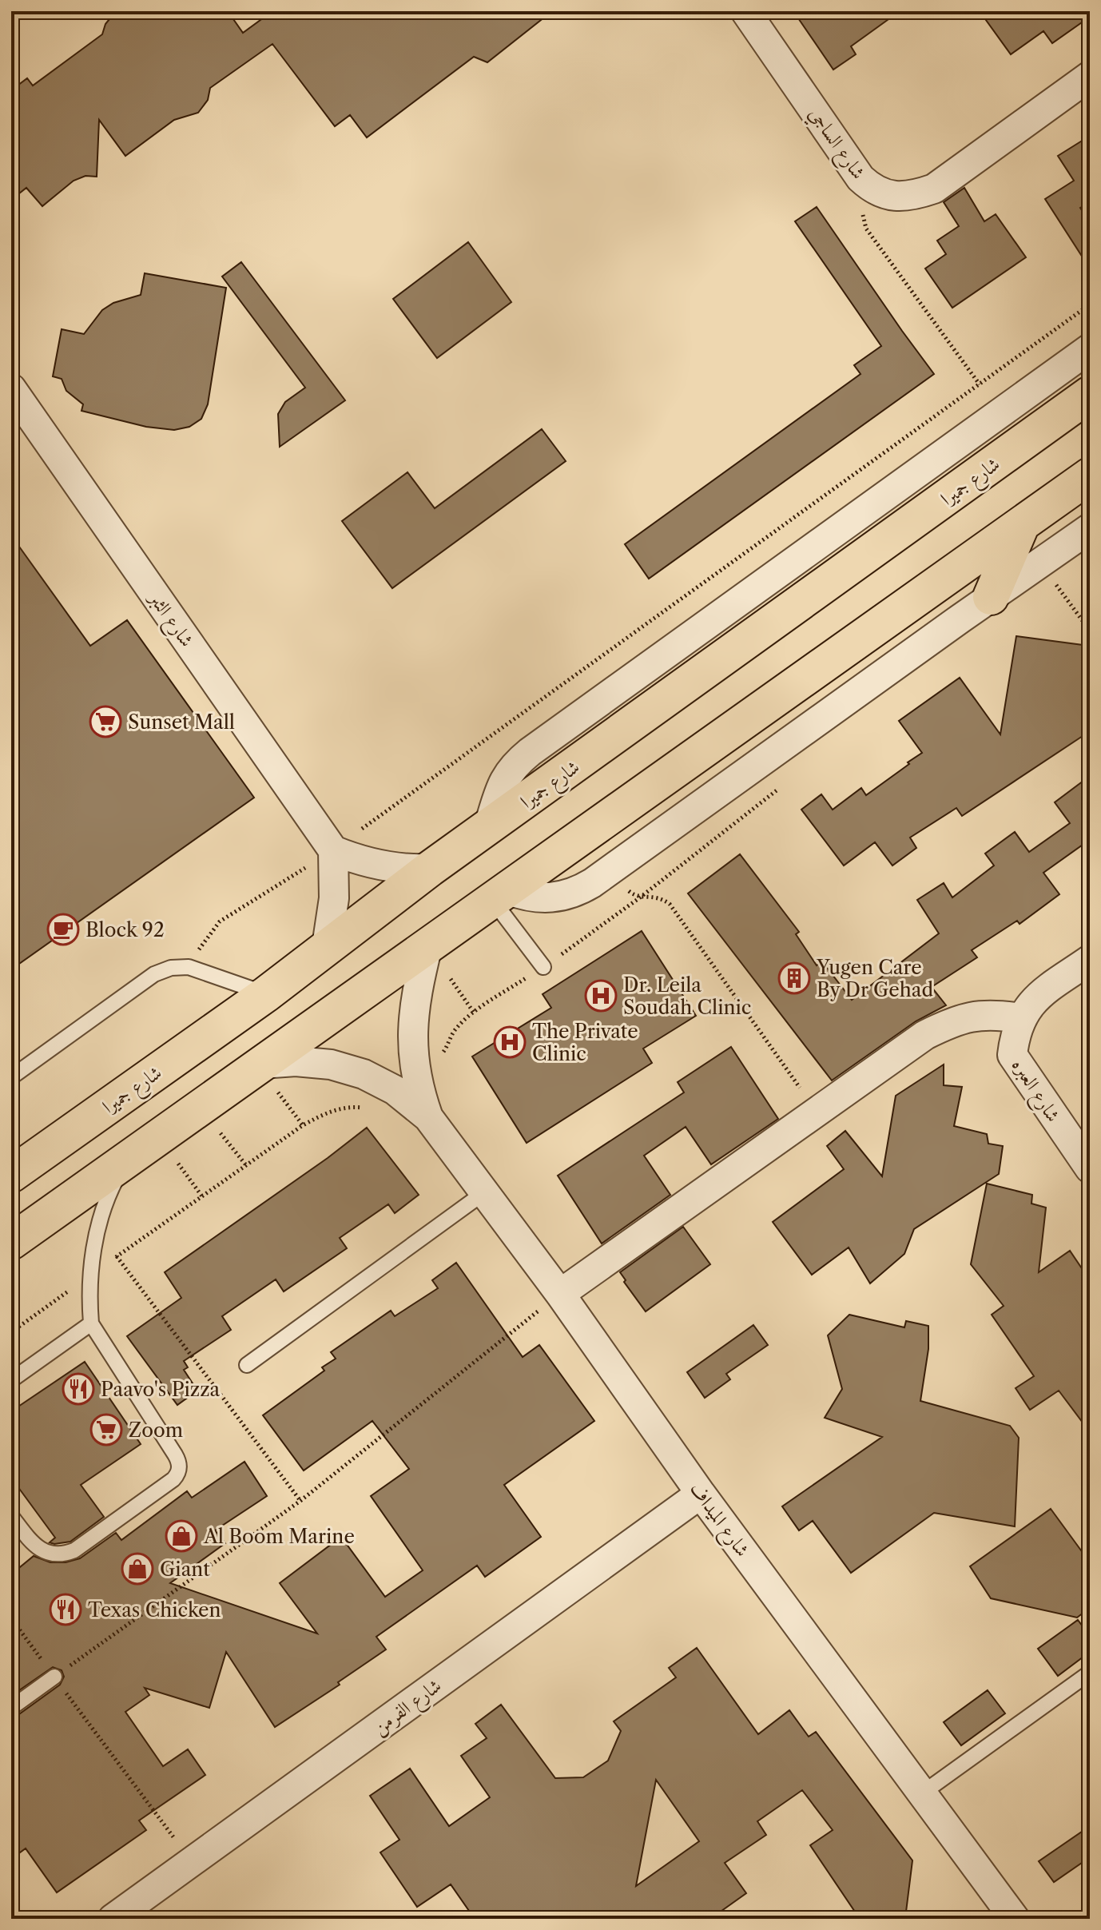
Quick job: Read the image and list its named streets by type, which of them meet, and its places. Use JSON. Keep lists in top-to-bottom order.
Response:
{
  "streets": {
    "main road": ["شارع جميرا"],
    "street": [
      "شارع الساجي",
      "شارع الثبر",
      "شارع العبره",
      "شارع الميداف",
      "شارع الفرمن"
    ]
  },
  "crossings": [
    ["شارع الميداف", "شارع الفرمن"]
  ],
  "places": {
    "supermarket": ["Sunset Mall", "Zoom"],
    "cafe": ["Block 92"],
    "building": ["Yugen Care By Dr Gehad"],
    "hospital": ["Dr. Leila Soudah Clinic", "The Private Clinic"],
    "restaurant": ["Paavo's Pizza", "Texas Chicken"],
    "shop": ["Al Boom Marine", "Giant"]
  }
}
